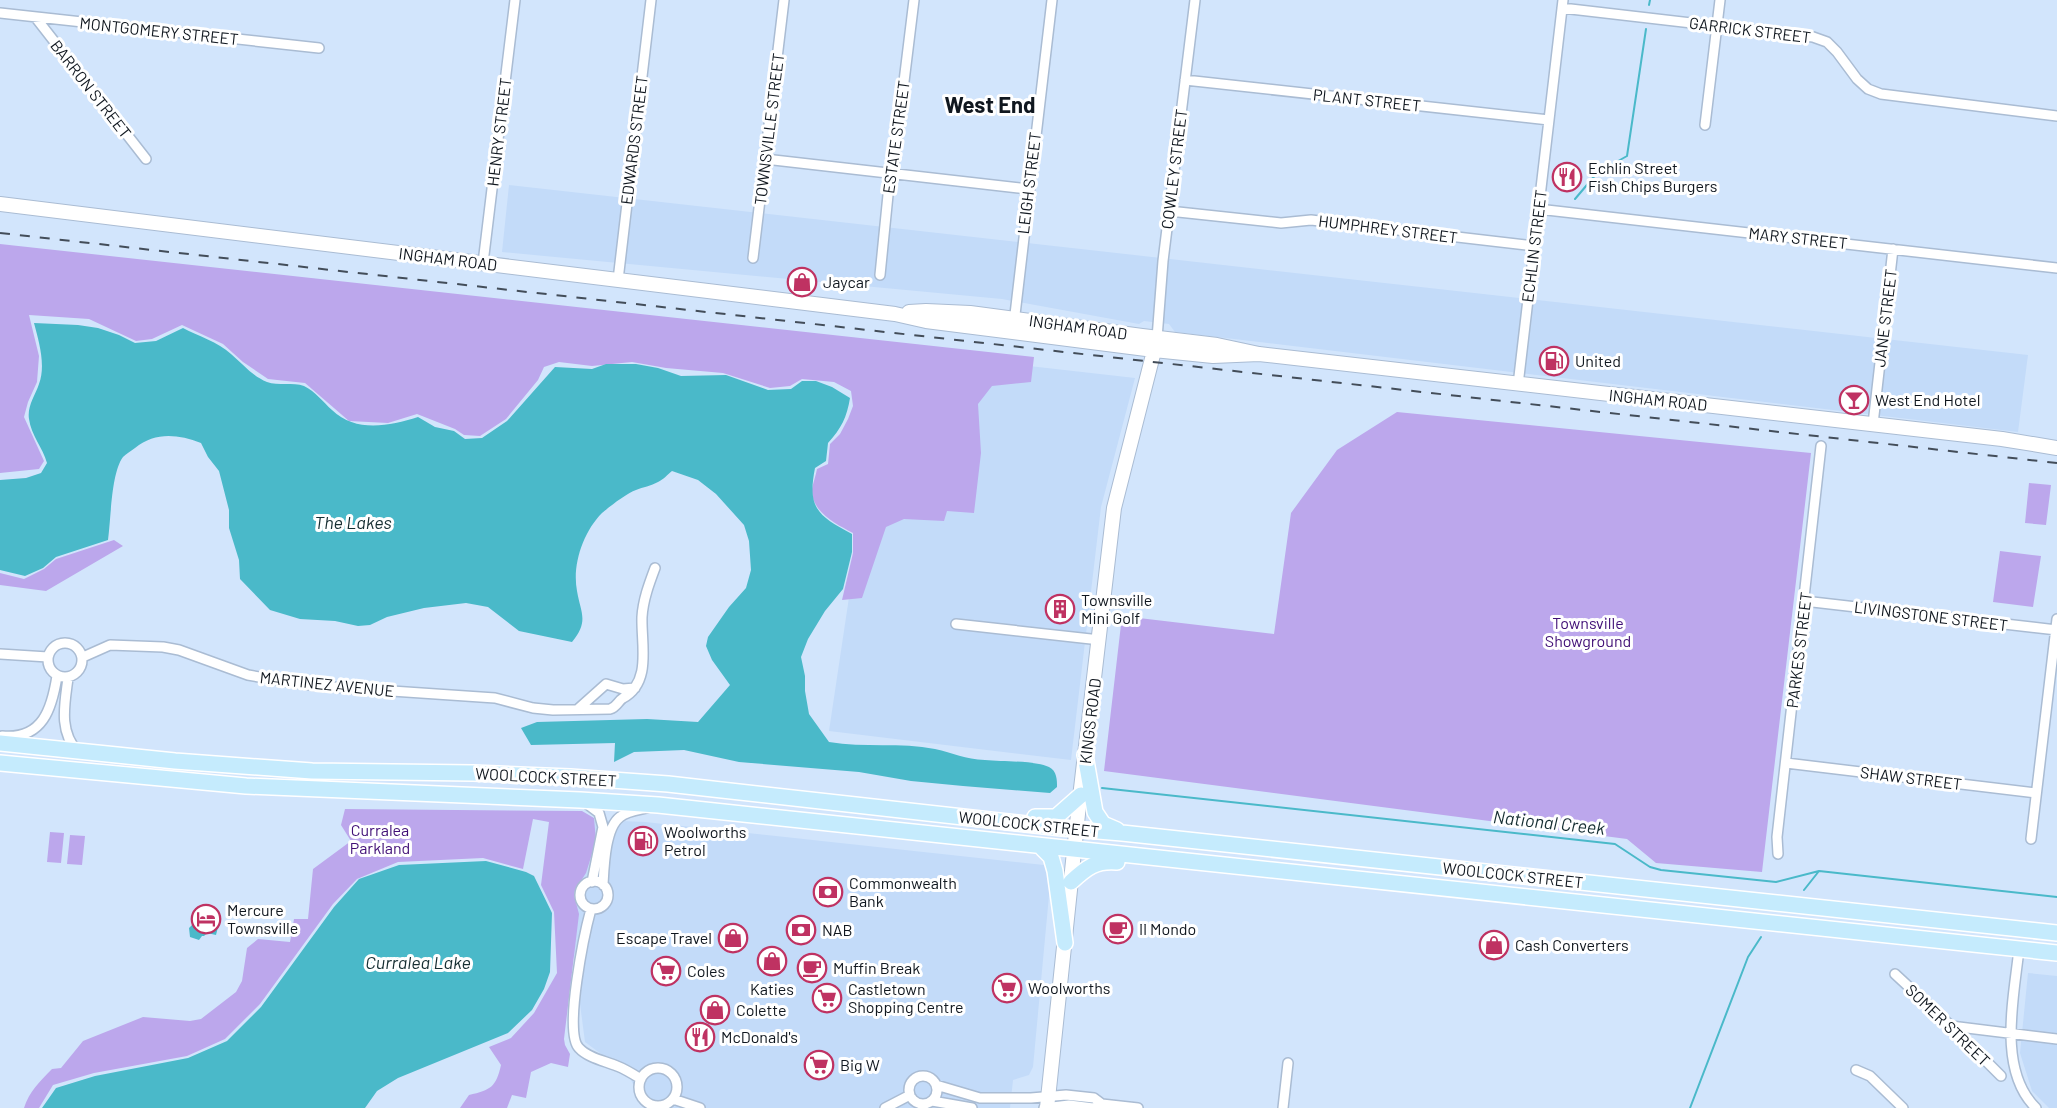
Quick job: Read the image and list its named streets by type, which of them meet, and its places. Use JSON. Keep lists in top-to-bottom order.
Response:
{
  "streets": {
    "main road": ["INGHAM ROAD", "KINGS ROAD", "WOOLCOCK STREET"],
    "street": [
      "GARRICK STREET",
      "MONTGOMERY STREET",
      "BARRON STREET",
      "PLANT STREET",
      "TOWNSVILLE STREET",
      "HENRY STREET",
      "ESTATE STREET",
      "EDWARDS STREET",
      "COWLEY STREET",
      "LEIGH STREET",
      "HUMPHREY STREET",
      "MARY STREET",
      "ECHLIN STREET",
      "JANE STREET",
      "LIVINGSTONE STREET",
      "PARKES STREET",
      "MARTINEZ AVENUE",
      "SHAW STREET",
      "SOMER STREET"
    ]
  },
  "crossings": [
    ["GARRICK STREET", "ECHLIN STREET"],
    ["MONTGOMERY STREET", "BARRON STREET"],
    ["PLANT STREET", "COWLEY STREET"],
    ["PLANT STREET", "ECHLIN STREET"],
    ["HENRY STREET", "INGHAM ROAD"],
    ["EDWARDS STREET", "INGHAM ROAD"],
    ["COWLEY STREET", "HUMPHREY STREET"],
    ["COWLEY STREET", "INGHAM ROAD"],
    ["COWLEY STREET", "KINGS ROAD"],
    ["LEIGH STREET", "INGHAM ROAD"],
    ["HUMPHREY STREET", "ECHLIN STREET"],
    ["MARY STREET", "ECHLIN STREET"],
    ["MARY STREET", "JANE STREET"],
    ["ECHLIN STREET", "INGHAM ROAD"],
    ["INGHAM ROAD", "JANE STREET"],
    ["INGHAM ROAD", "KINGS ROAD"],
    ["LIVINGSTONE STREET", "PARKES STREET"],
    ["PARKES STREET", "SHAW STREET"],
    ["KINGS ROAD", "WOOLCOCK STREET"]
  ],
  "districts": ["West End"],
  "water": ["The Lakes", "National Creek", "Curralea Lake"],
  "parks": ["Townsville Showground", "Curralea Parkland"],
  "places": {
    "restaurant": ["Echlin Street Fish Chips Burgers", "McDonald's"],
    "shop": [
      "Jaycar",
      "Escape Travel",
      "Cash Converters",
      "Katies",
      "Colette"
    ],
    "fuel station": ["United", "Woolworths Petrol"],
    "bar": ["West End Hotel"],
    "building": ["Townsville Mini Golf"],
    "bank": ["Commonwealth Bank", "NAB"],
    "hotel": ["Mercure Townsville"],
    "cafe": ["Il Mondo", "Muffin Break"],
    "supermarket": [
      "Coles",
      "Woolworths",
      "Castletown Shopping Centre",
      "Big W"
    ]
  }
}
